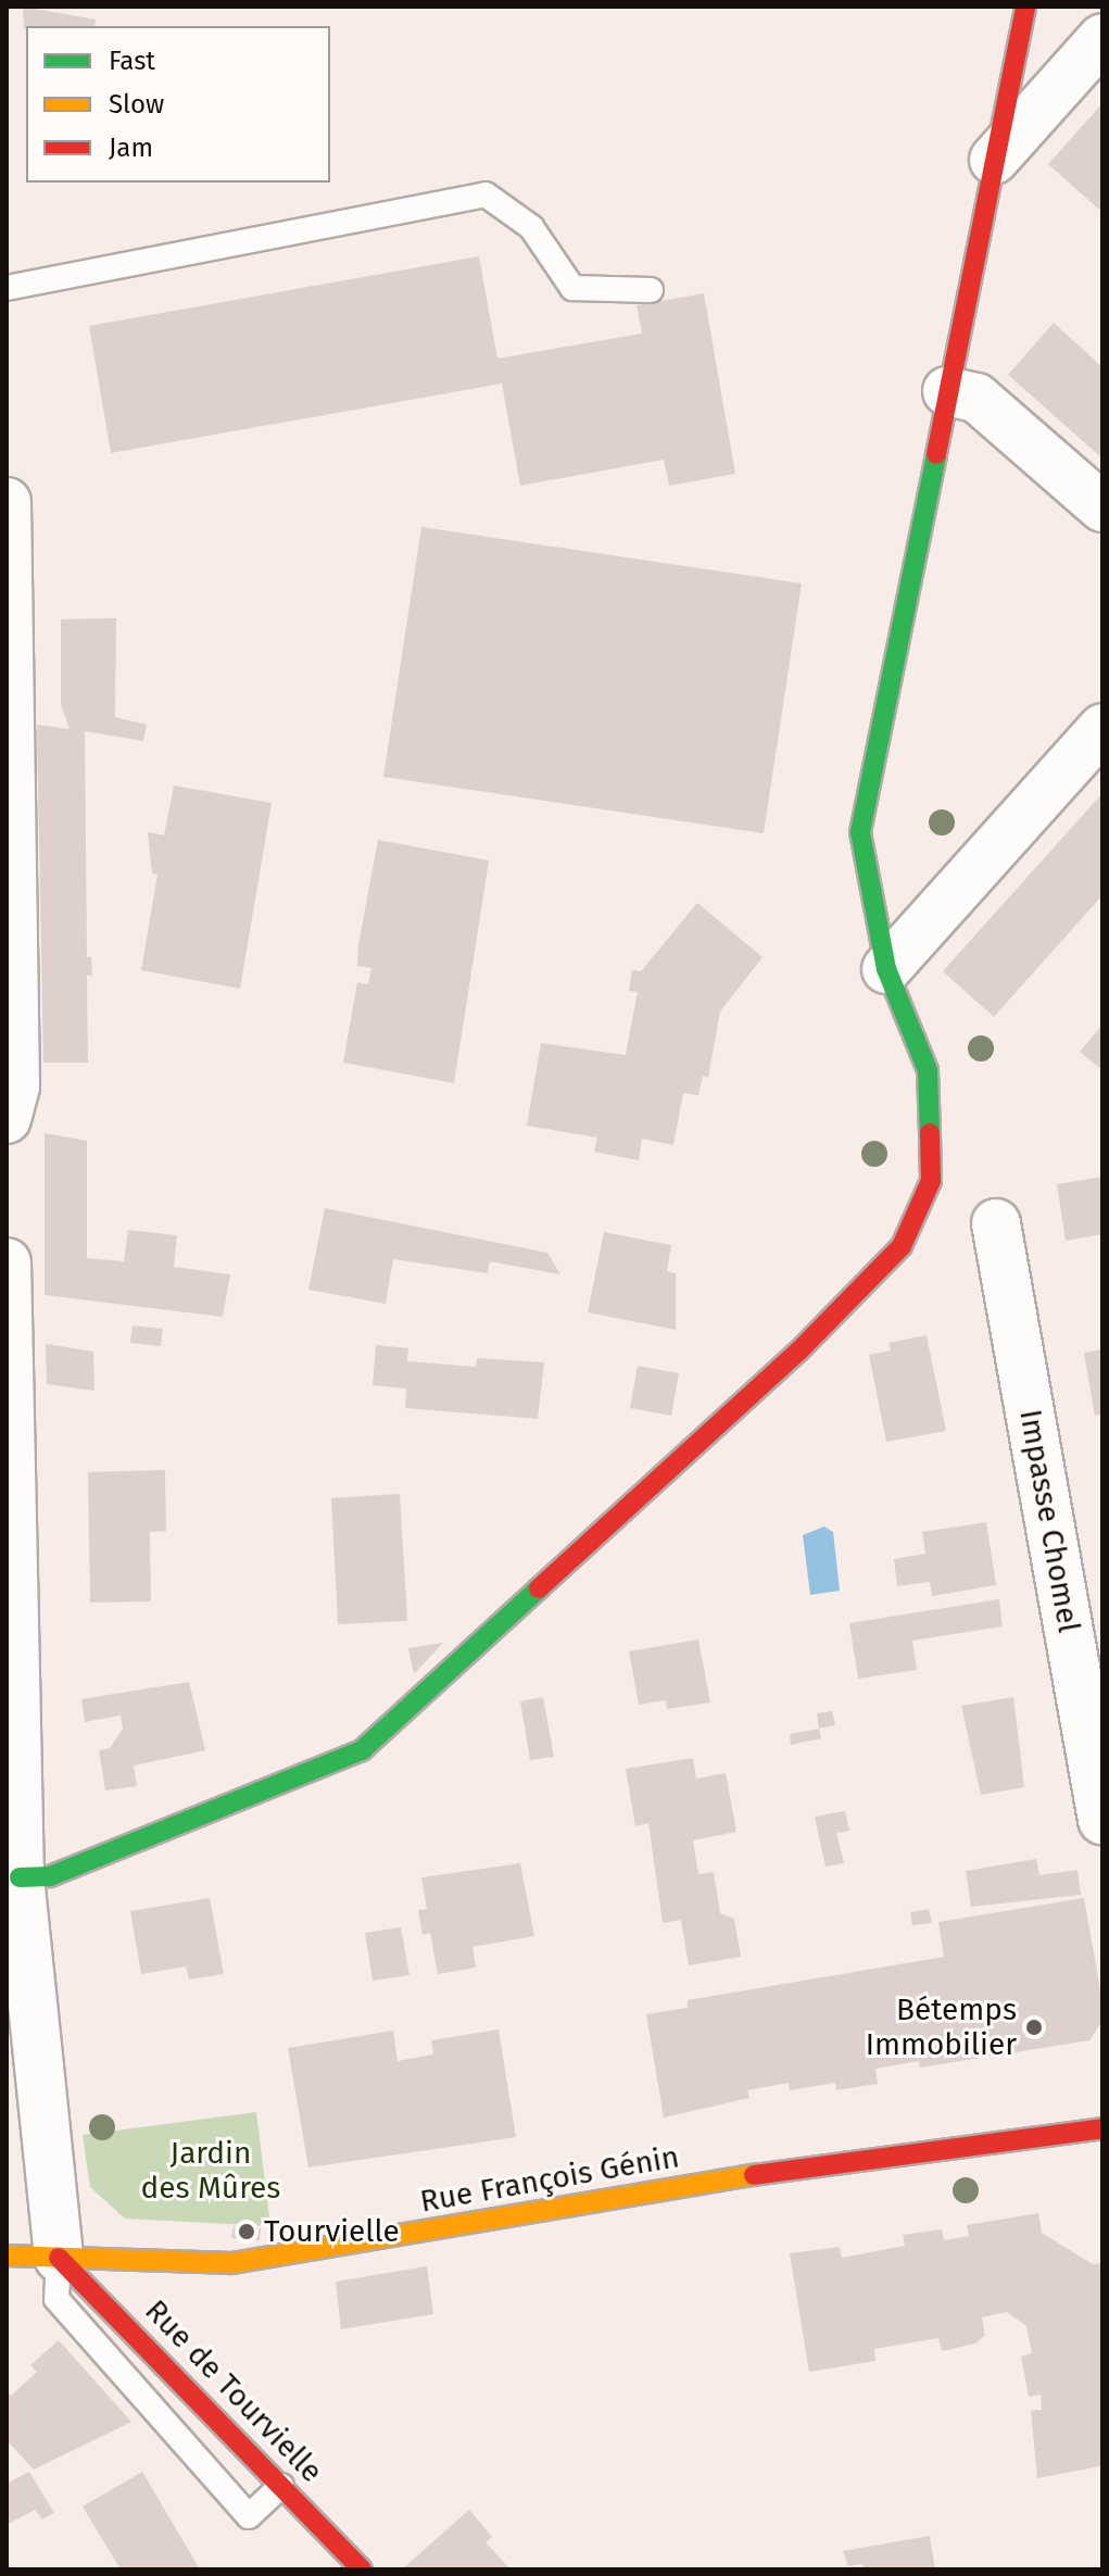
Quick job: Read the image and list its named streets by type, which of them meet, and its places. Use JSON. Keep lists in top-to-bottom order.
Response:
{
  "streets": {
    "street": ["Impasse Chomel", "Rue François Génin", "Rue de Tourvielle"]
  },
  "crossings": [
    ["Rue François Génin", "Rue de Tourvielle"]
  ],
  "parks": ["Jardin des Mûres"],
  "places": ["Bétemps Immobilier", "Tourvielle"],
  "legend": ["Fast", "Slow", "Jam"]
}
